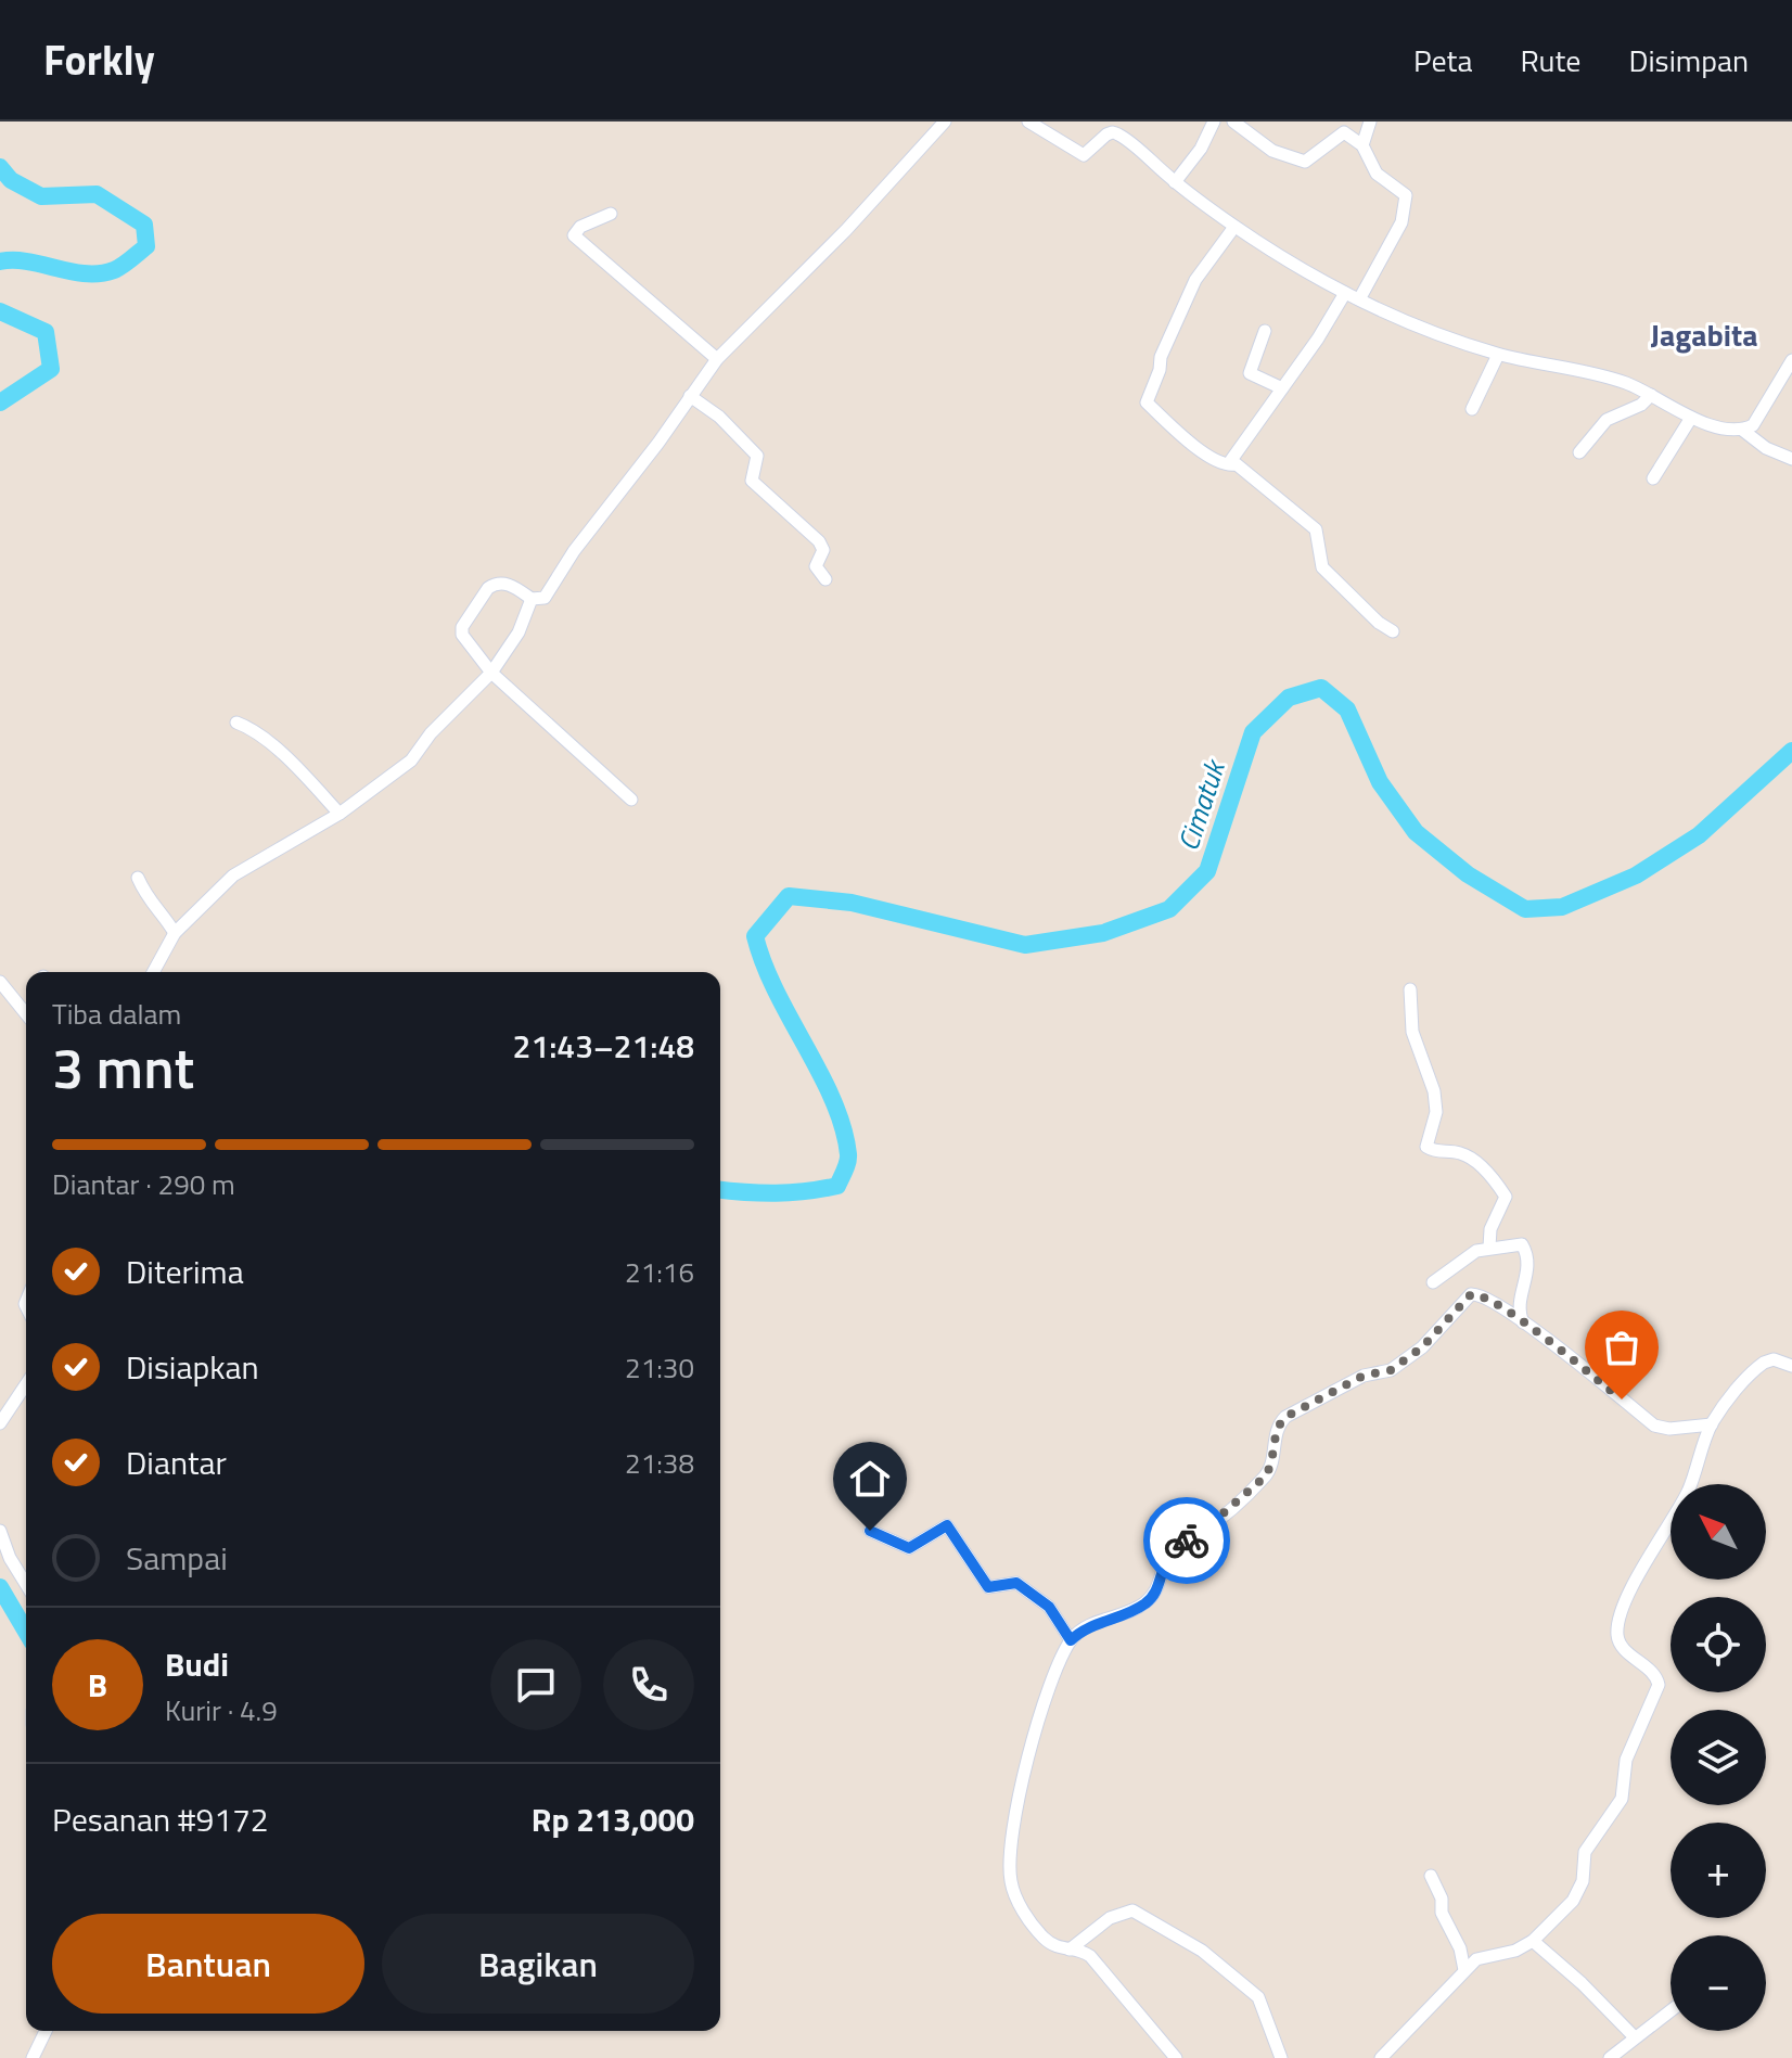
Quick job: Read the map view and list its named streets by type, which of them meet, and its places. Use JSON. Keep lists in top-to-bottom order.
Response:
{
  "districts": ["Jagabita"],
  "water": ["Cimatuk"],
  "north": "top left",
  "page": {
    "header": "Forkly",
    "nav": ["Peta", "Rute", "Disimpan"],
    "heading": ["3 mnt", "Tiba dalam", "21:43–21:48"],
    "panel": [
      "Budi",
      "Kurir · 4.9",
      "Pesanan #9172",
      "Rp 213,000"
    ],
    "bar": "Diantar · 290 m",
    "list": [
      ["Diterima", "21:16"],
      ["Disiapkan", "21:30"],
      ["Diantar", "21:38"],
      "Sampai"
    ],
    "map_buttons": ["+", "−"],
    "round": "B",
    "buttons": ["Bantuan", "Bagikan"]
  }
}
